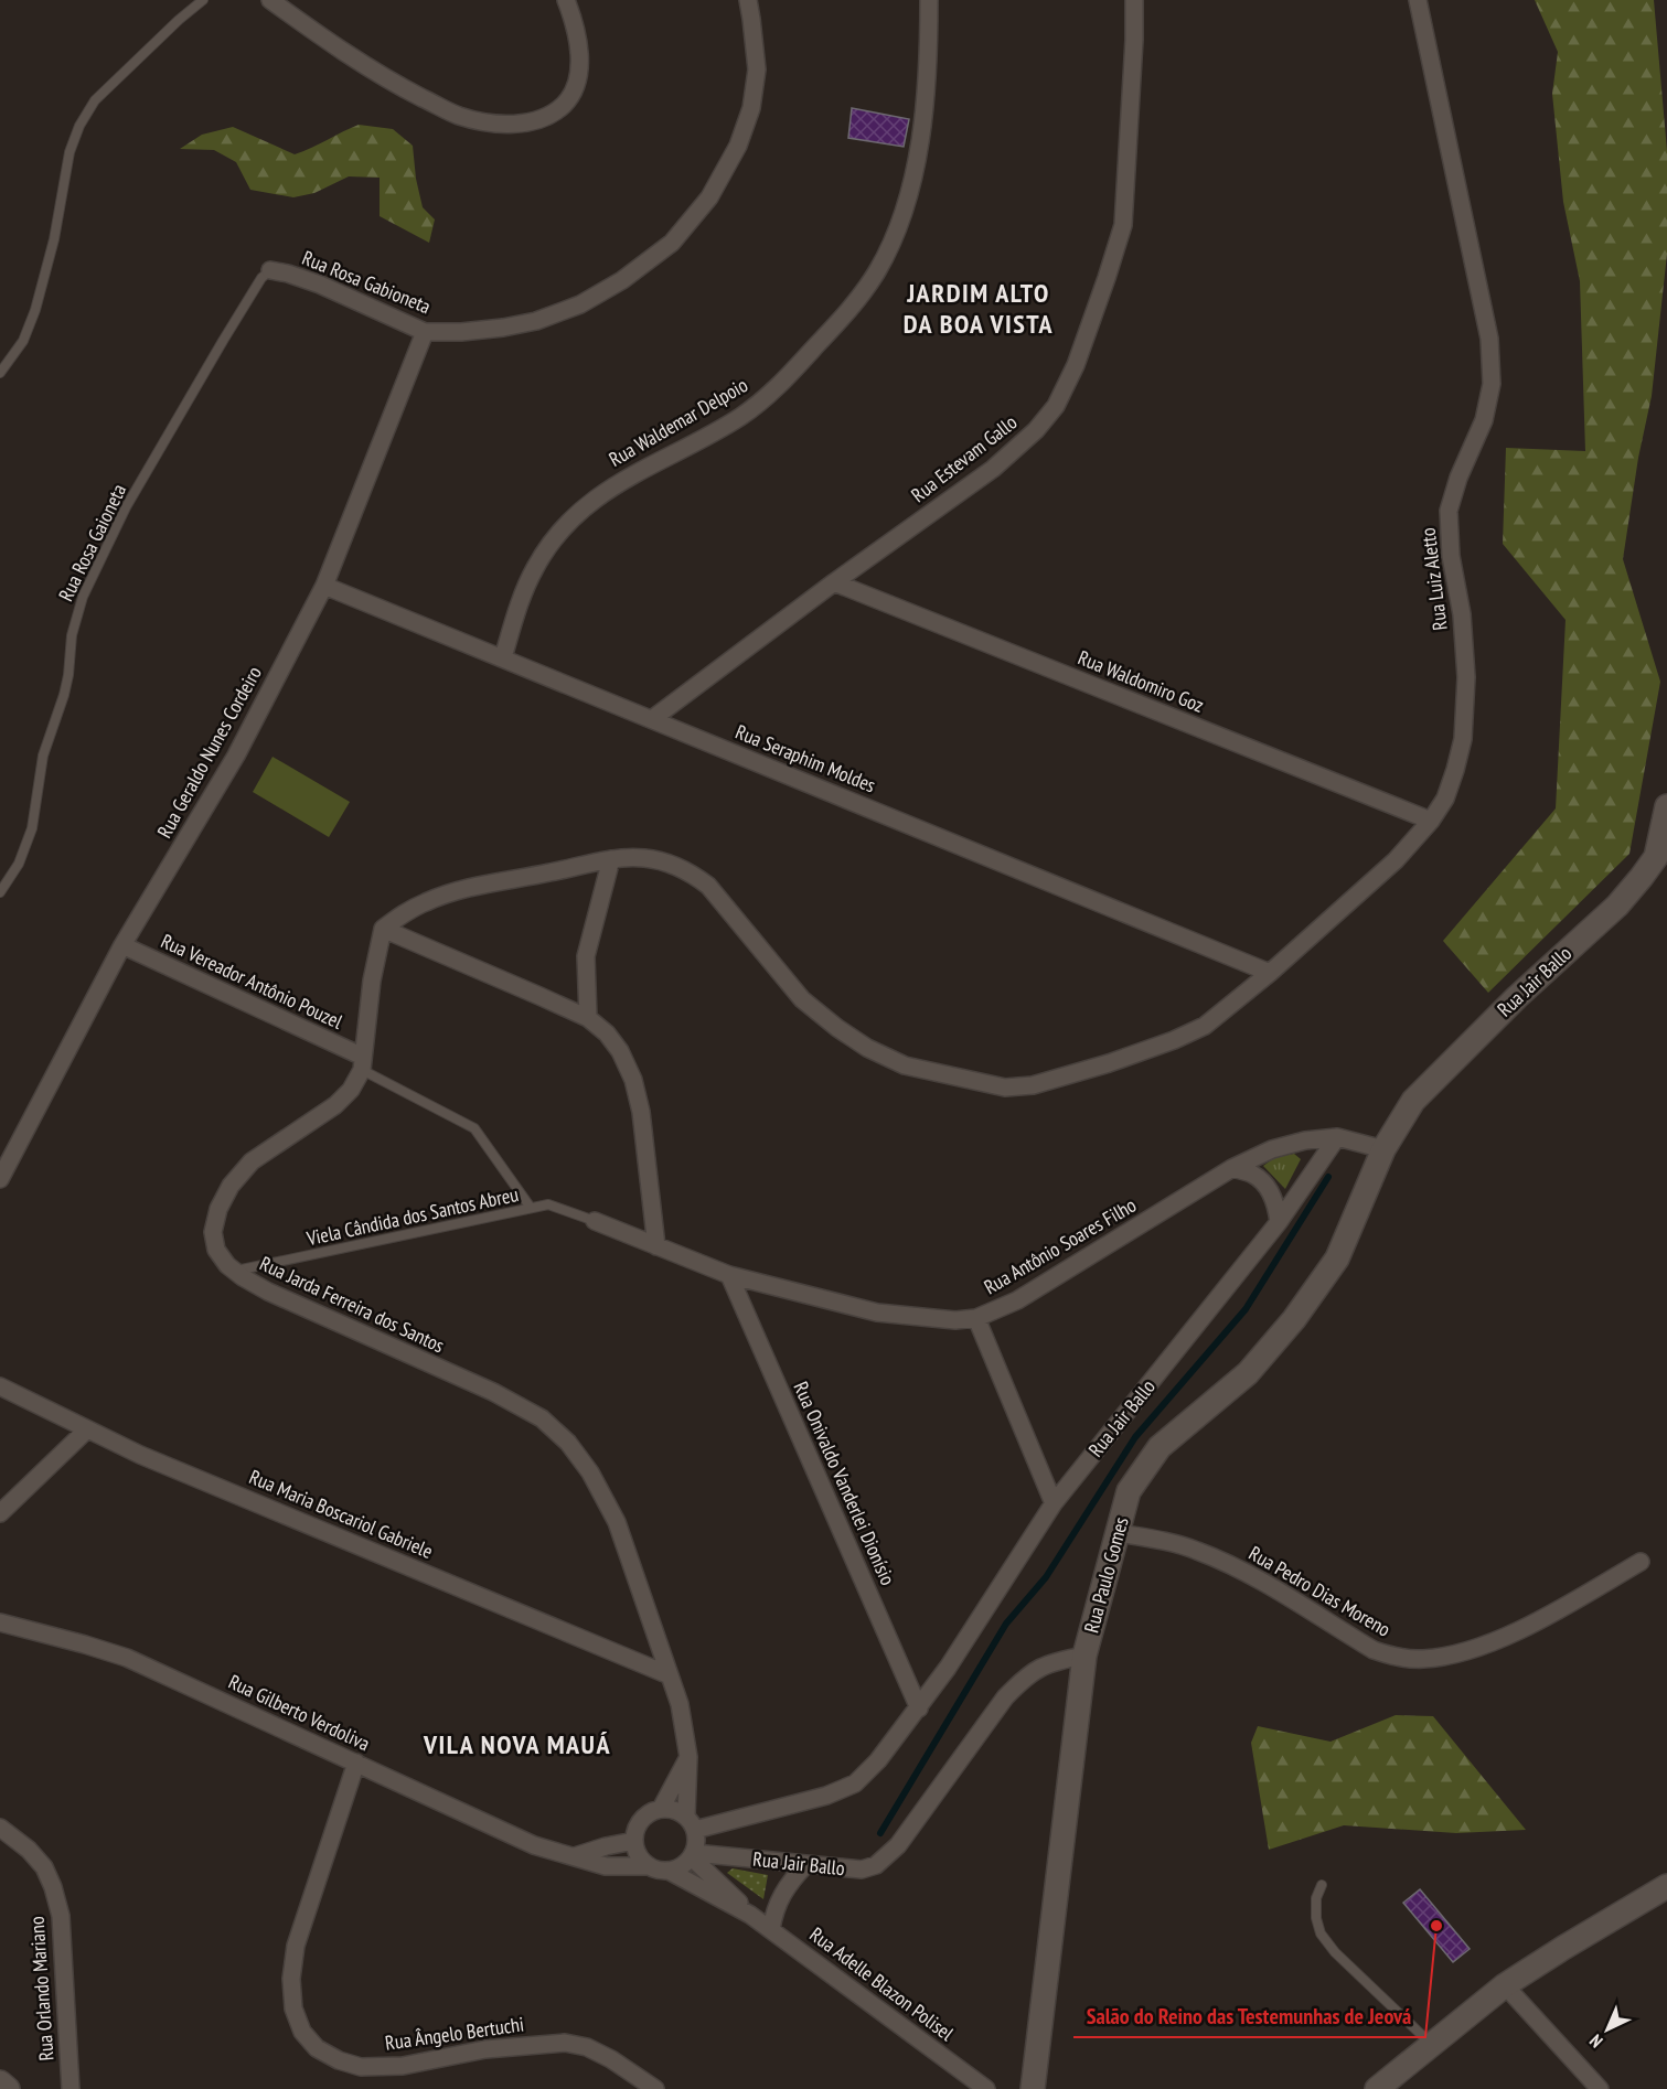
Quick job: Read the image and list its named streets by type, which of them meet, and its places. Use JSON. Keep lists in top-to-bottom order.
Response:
{
  "streets": {
    "main road": ["Rua Jair Ballo", "Rua Paulo Gomes"],
    "street": [
      "Rua Rosa Gabioneta",
      "Rua Waldemar Delpoio",
      "Rua Estevam Gallo",
      "Rua Luiz Aletto",
      "Rua Waldomiro Goz",
      "Rua Geraldo Nunes Cordeiro",
      "Rua Seraphim Moldes",
      "Rua Vereador Antônio Pouzel",
      "Rua Antônio Soares Filho",
      "Rua Jarda Ferreira dos Santos",
      "Rua Onivaldo Vanderlei Dionísio",
      "Rua Maria Boscariol Gabriele",
      "Rua Pedro Dias Moreno",
      "Rua Gilberto Verdoliva",
      "Rua Adelle Blazon Polisel",
      "Rua Orlando Mariano",
      "Rua Ângelo Bertuchi"
    ],
    "lane": ["Rua Rosa Gaioneta", "Viela Cândida dos Santos Abreu"]
  },
  "crossings": [
    ["Rua Rosa Gabioneta", "Rua Rosa Gaioneta"],
    ["Rua Rosa Gabioneta", "Rua Geraldo Nunes Cordeiro"],
    ["Rua Waldemar Delpoio", "Rua Seraphim Moldes"],
    ["Rua Estevam Gallo", "Rua Waldomiro Goz"],
    ["Rua Estevam Gallo", "Rua Seraphim Moldes"],
    ["Rua Luiz Aletto", "Rua Waldomiro Goz"],
    ["Rua Luiz Aletto", "Rua Seraphim Moldes"],
    ["Rua Geraldo Nunes Cordeiro", "Rua Seraphim Moldes"],
    ["Rua Geraldo Nunes Cordeiro", "Rua Vereador Antônio Pouzel"],
    ["Rua Vereador Antônio Pouzel", "Rua Jarda Ferreira dos Santos"],
    ["Rua Jair Ballo", "Rua Antônio Soares Filho"],
    ["Rua Jair Ballo", "Rua Jarda Ferreira dos Santos"],
    ["Rua Jair Ballo", "Rua Onivaldo Vanderlei Dionísio"],
    ["Rua Jair Ballo", "Rua Paulo Gomes"],
    ["Rua Jair Ballo", "Rua Gilberto Verdoliva"],
    ["Rua Jair Ballo", "Rua Adelle Blazon Polisel"],
    ["Viela Cândida dos Santos Abreu", "Rua Antônio Soares Filho"],
    ["Viela Cândida dos Santos Abreu", "Rua Jarda Ferreira dos Santos"],
    ["Rua Antônio Soares Filho", "Rua Onivaldo Vanderlei Dionísio"],
    ["Rua Antônio Soares Filho", "Rua Paulo Gomes"],
    ["Rua Jarda Ferreira dos Santos", "Rua Maria Boscariol Gabriele"],
    ["Rua Jarda Ferreira dos Santos", "Rua Gilberto Verdoliva"],
    ["Rua Jarda Ferreira dos Santos", "Rua Adelle Blazon Polisel"],
    ["Rua Paulo Gomes", "Rua Pedro Dias Moreno"],
    ["Rua Gilberto Verdoliva", "Rua Adelle Blazon Polisel"],
    ["Rua Gilberto Verdoliva", "Rua Ângelo Bertuchi"]
  ],
  "districts": ["JARDIM ALTO DA BOA VISTA", "VILA NOVA MAUÁ"],
  "places": ["Salão do Reino das Testemunhas de Jeová"],
  "north": "bottom left"
}
